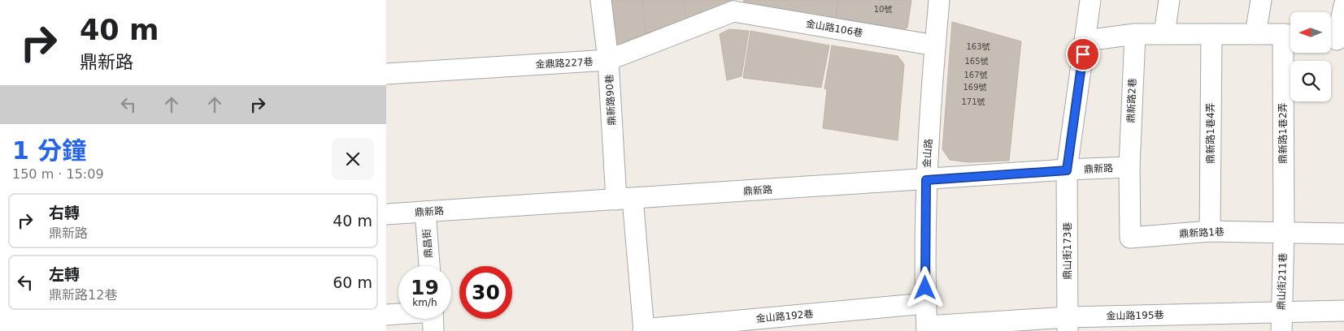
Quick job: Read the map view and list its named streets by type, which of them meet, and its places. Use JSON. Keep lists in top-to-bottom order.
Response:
{
  "streets": {
    "street": [
      "金山路106巷",
      "金鼎路227巷",
      "鼎新路90巷",
      "鼎新路2巷",
      "鼎新路1巷4弄",
      "鼎新路1巷2弄",
      "金山路",
      "鼎新路",
      "鼎新路1巷",
      "鼎昌街",
      "鼎山街173巷",
      "鼎山街211巷",
      "金山路195巷",
      "金山路192巷"
    ]
  },
  "crossings": [
    ["金山路106巷", "金鼎路227巷"],
    ["金山路106巷", "金山路"],
    ["金鼎路227巷", "鼎新路90巷"],
    ["鼎新路90巷", "鼎新路"],
    ["鼎新路90巷", "金山路192巷"],
    ["鼎新路2巷", "鼎新路"],
    ["鼎新路2巷", "鼎新路1巷"],
    ["鼎新路1巷4弄", "鼎新路1巷"],
    ["鼎新路1巷2弄", "鼎新路1巷"],
    ["鼎新路1巷2弄", "鼎山街211巷"],
    ["金山路", "鼎新路"],
    ["金山路", "金山路195巷"],
    ["金山路", "金山路192巷"],
    ["鼎新路", "鼎新路1巷"],
    ["鼎新路", "鼎昌街"],
    ["鼎新路", "鼎山街173巷"],
    ["鼎新路1巷", "鼎山街211巷"],
    ["鼎山街173巷", "金山路195巷"],
    ["鼎山街211巷", "金山路195巷"]
  ],
  "house_numbers": [
    "10號",
    "163號",
    "165號",
    "167號",
    "169號",
    "171號"
  ],
  "north": "left",
  "page": {
    "turn": ["40 m", "鼎新路"],
    "heading": ["1 分鐘", "150 m · 15:09"],
    "list": [
      {
        "name": "右轉",
        "note": "鼎新路",
        "value": "40 m"
      },
      {
        "name": "左轉",
        "note": "鼎新路12巷",
        "value": "60 m"
      }
    ],
    "speed": "19 km/h",
    "limit": "30"
  }
}
